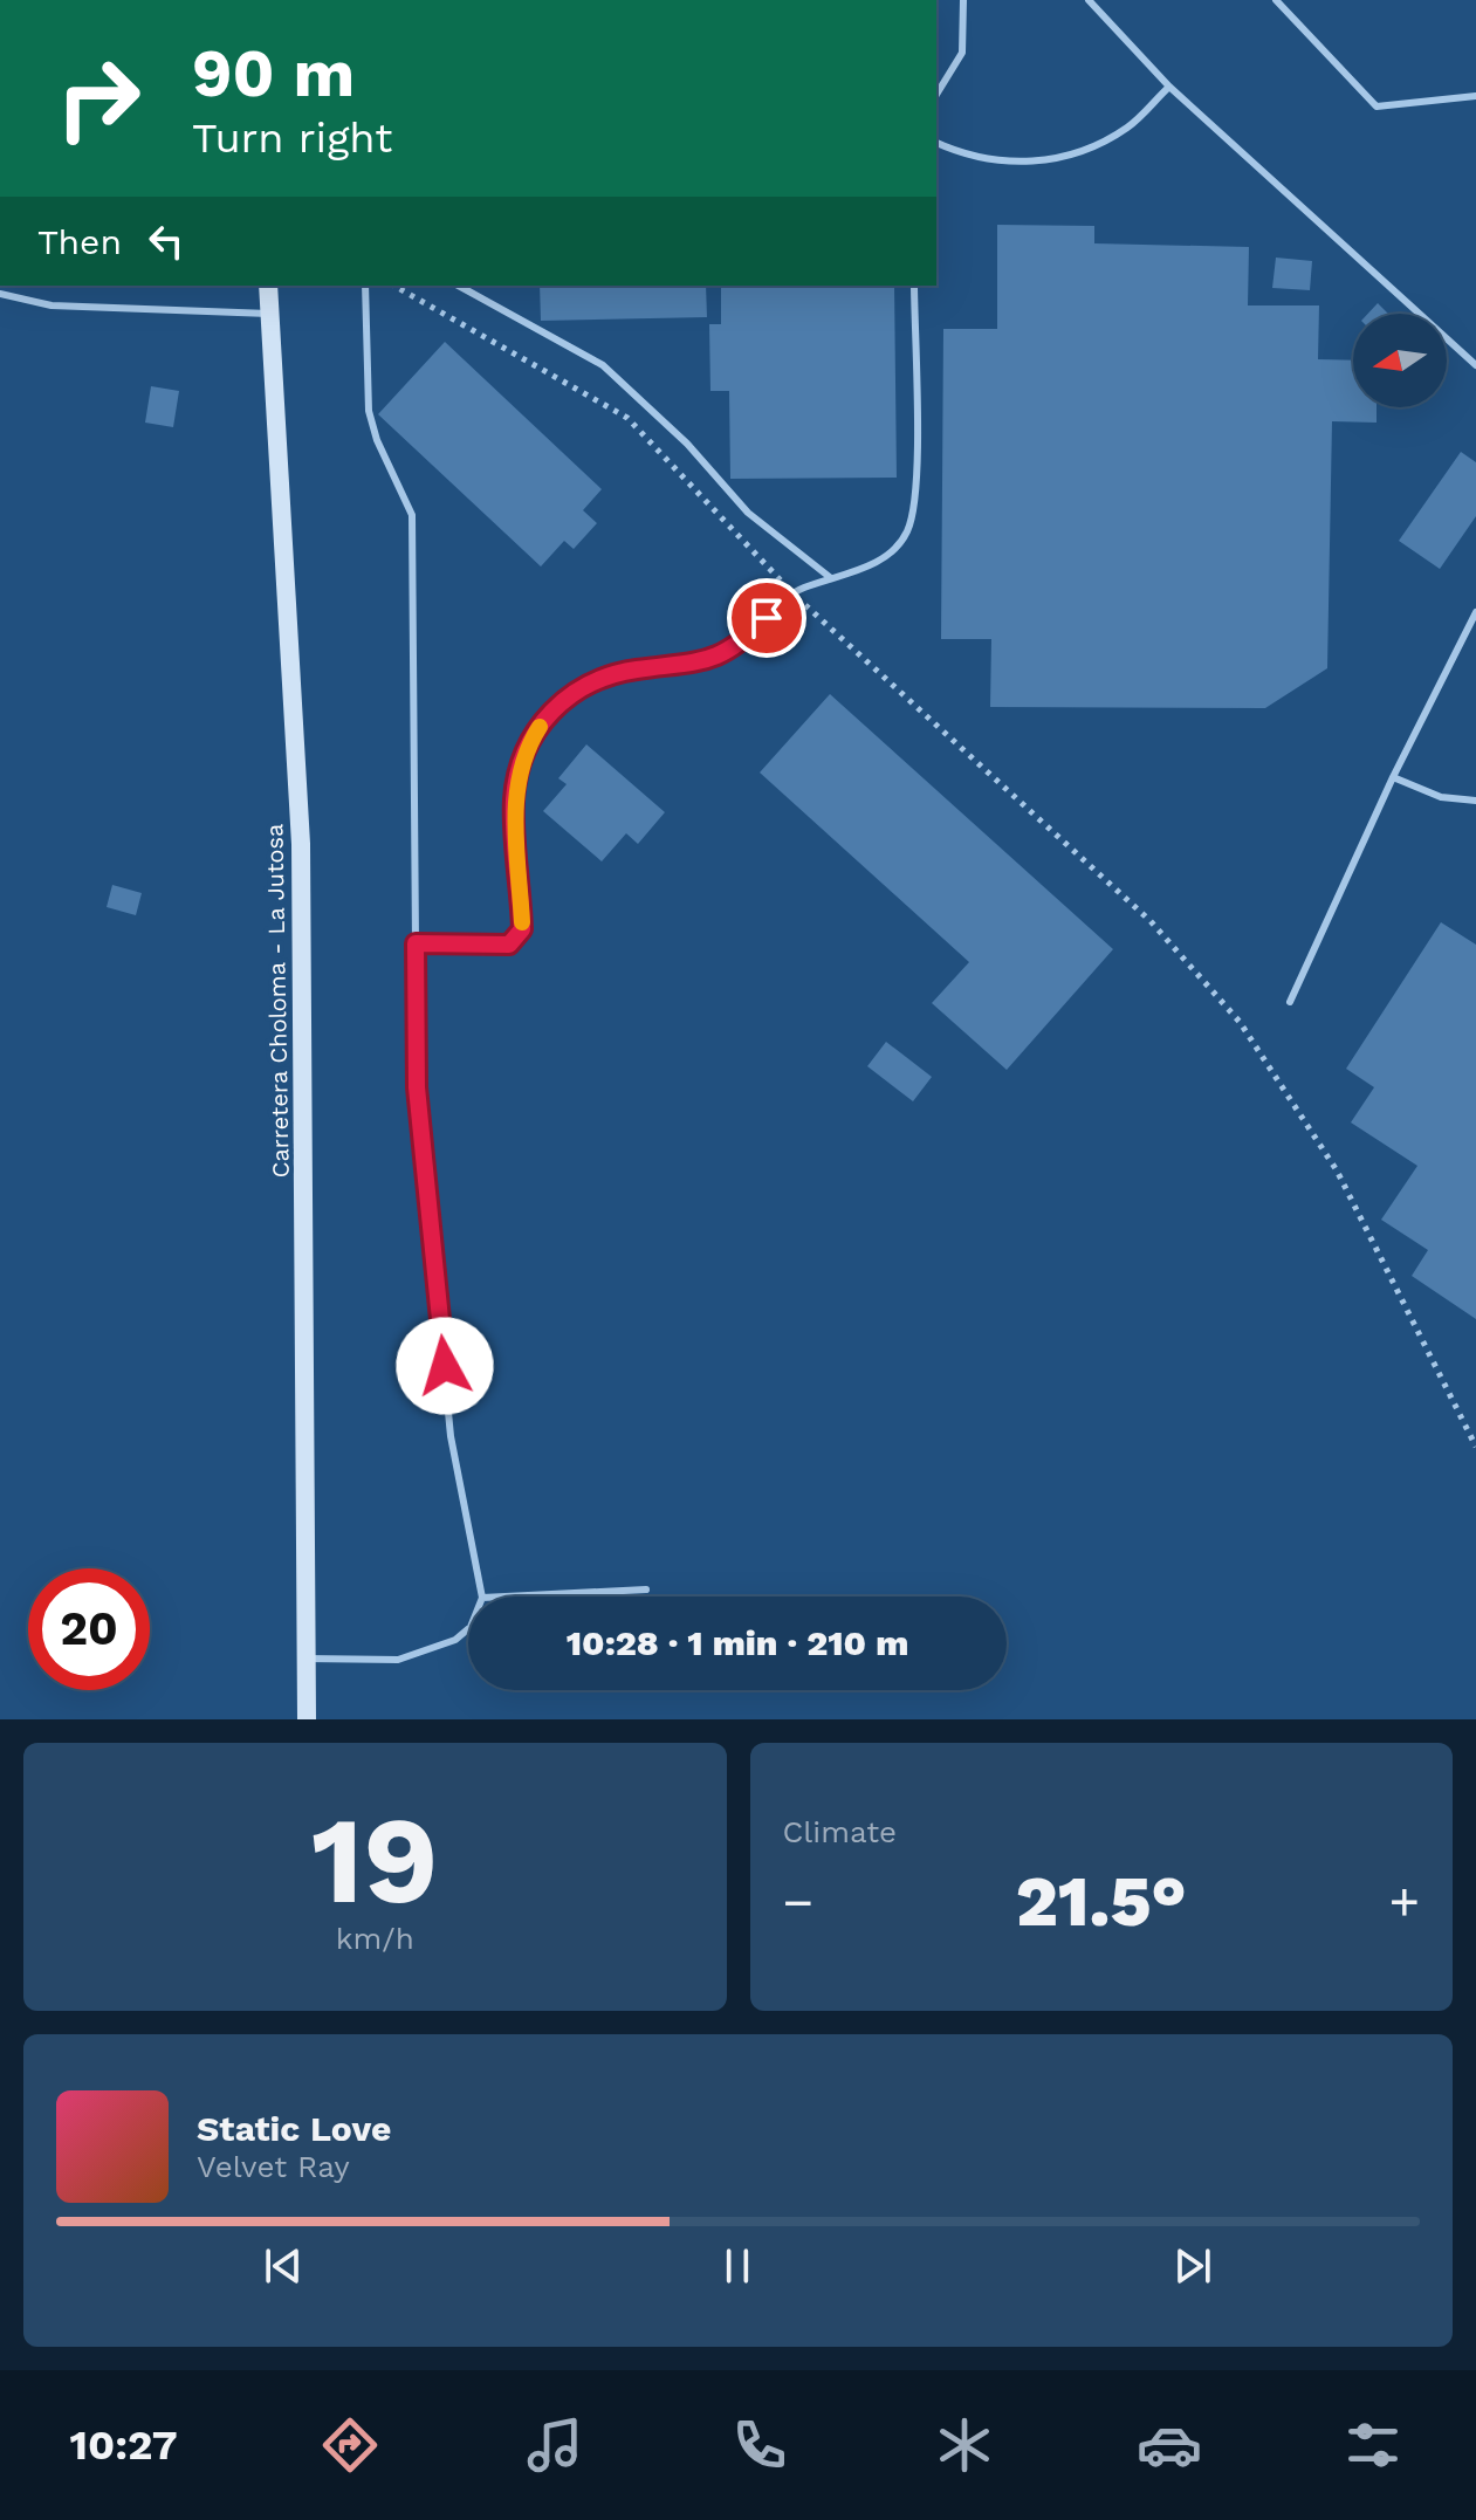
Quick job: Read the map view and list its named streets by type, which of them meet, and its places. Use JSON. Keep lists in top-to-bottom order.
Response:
{
  "streets": {
    "street": ["Carretera Choloma - La Jutosa"]
  },
  "north": "left",
  "page": {
    "turn": ["90 m", "Turn right"],
    "then": "Then",
    "limit": "20",
    "trip": "10:28 · 1 min · 210 m",
    "tile": [
      ["19", "km/h"],
      "Climate"
    ],
    "heat": ["−", "21.5°", "+"],
    "song": ["Static Love", "Velvet Ray"],
    "tabs": "10:27"
  }
}
